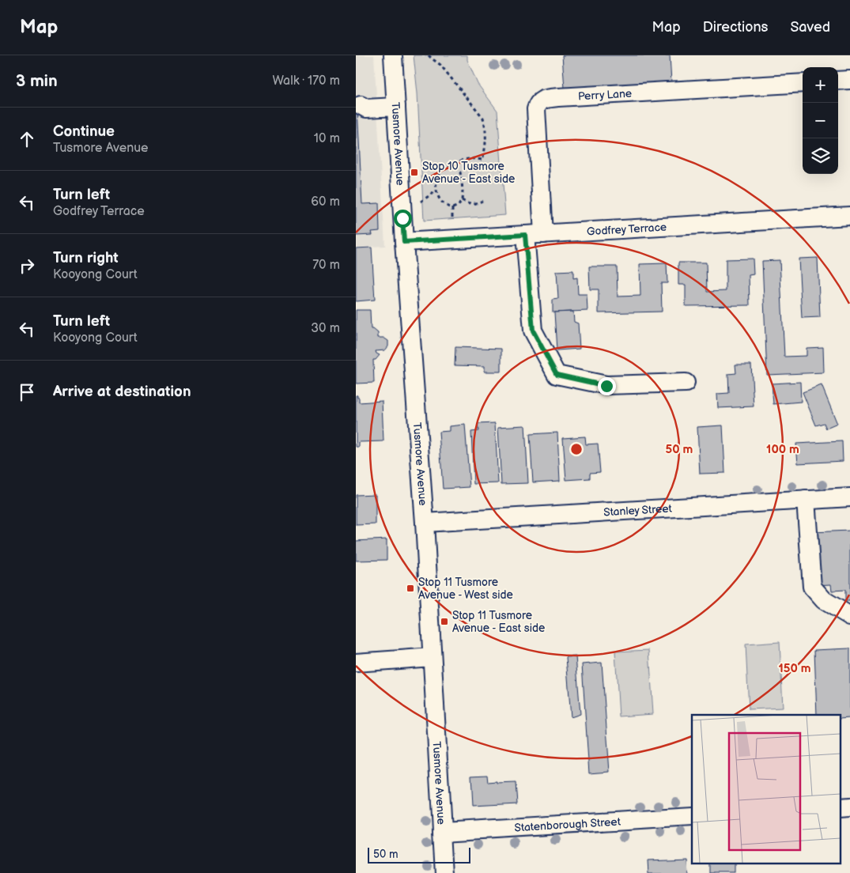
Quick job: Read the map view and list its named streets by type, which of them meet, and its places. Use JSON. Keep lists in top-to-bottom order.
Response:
{
  "streets": {
    "street": [
      "Perry Lane",
      "Tusmore Avenue",
      "Godfrey Terrace",
      "Stanley Street",
      "Statenborough Street"
    ]
  },
  "crossings": [
    ["Perry Lane", "Godfrey Terrace"],
    ["Tusmore Avenue", "Godfrey Terrace"],
    ["Tusmore Avenue", "Stanley Street"],
    ["Tusmore Avenue", "Statenborough Street"]
  ],
  "places": {
    "transit": ["Stop 10 Tusmore Avenue - East side", "Stop 11 Tusmore Avenue - West side", "Stop 11 Tusmore Avenue - East side"]
  },
  "scale_bar": "50 m",
  "page": {
    "header": "Map",
    "nav": ["Map", "Directions", "Saved"],
    "heading": ["3 min", "Walk · 170 m"],
    "map_buttons": ["+", "−"],
    "list": [
      ["Continue", "Tusmore Avenue", "10 m"],
      ["Turn left", "Godfrey Terrace", "60 m"],
      ["Turn right", "Kooyong Court", "70 m"],
      ["Turn left", "Kooyong Court", "30 m"],
      "Arrive at destination"
    ],
    "scale": "50 m"
  },
  "rings": ["50 m", "100 m", "150 m"]
}
